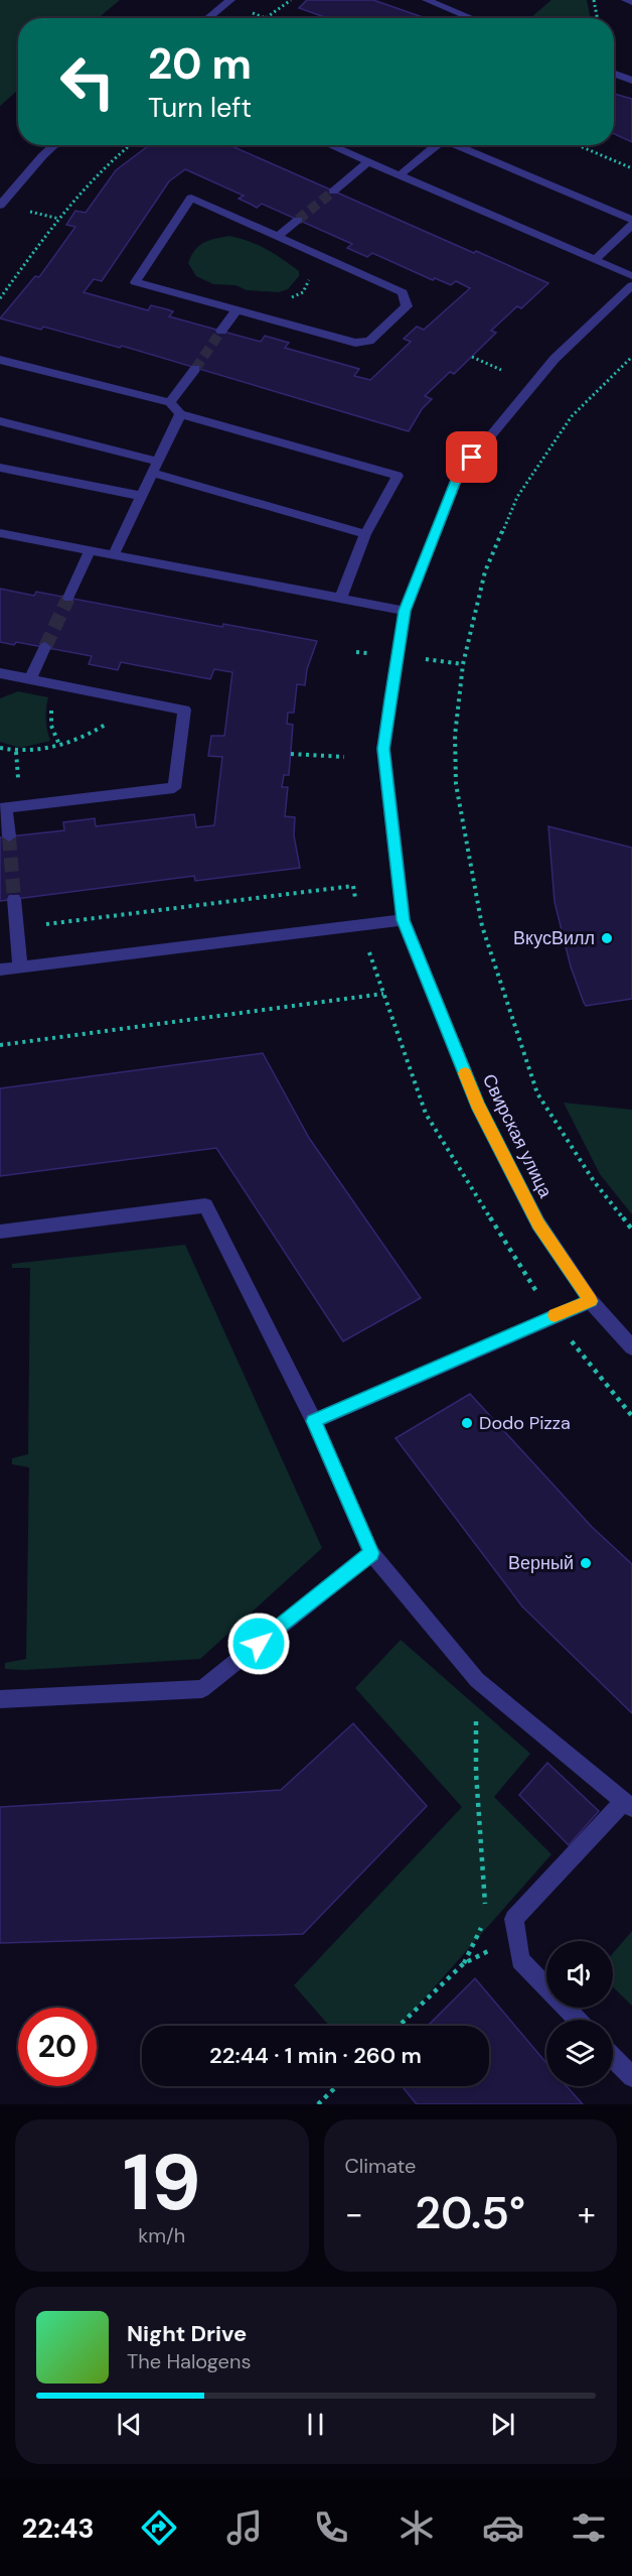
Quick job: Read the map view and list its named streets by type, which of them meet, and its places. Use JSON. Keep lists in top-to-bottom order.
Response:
{
  "streets": {
    "street": ["Свирская улица"]
  },
  "places": ["ВкусВилл", "Dodo Pizza", "Верный"],
  "page": {
    "turn": ["20 m", "Turn left"],
    "limit": "20",
    "trip": "22:44 · 1 min · 260 m",
    "tile": [
      ["19", "km/h"],
      "Climate"
    ],
    "heat": ["−", "20.5°", "+"],
    "song": ["Night Drive", "The Halogens"],
    "tabs": "22:43"
  }
}
